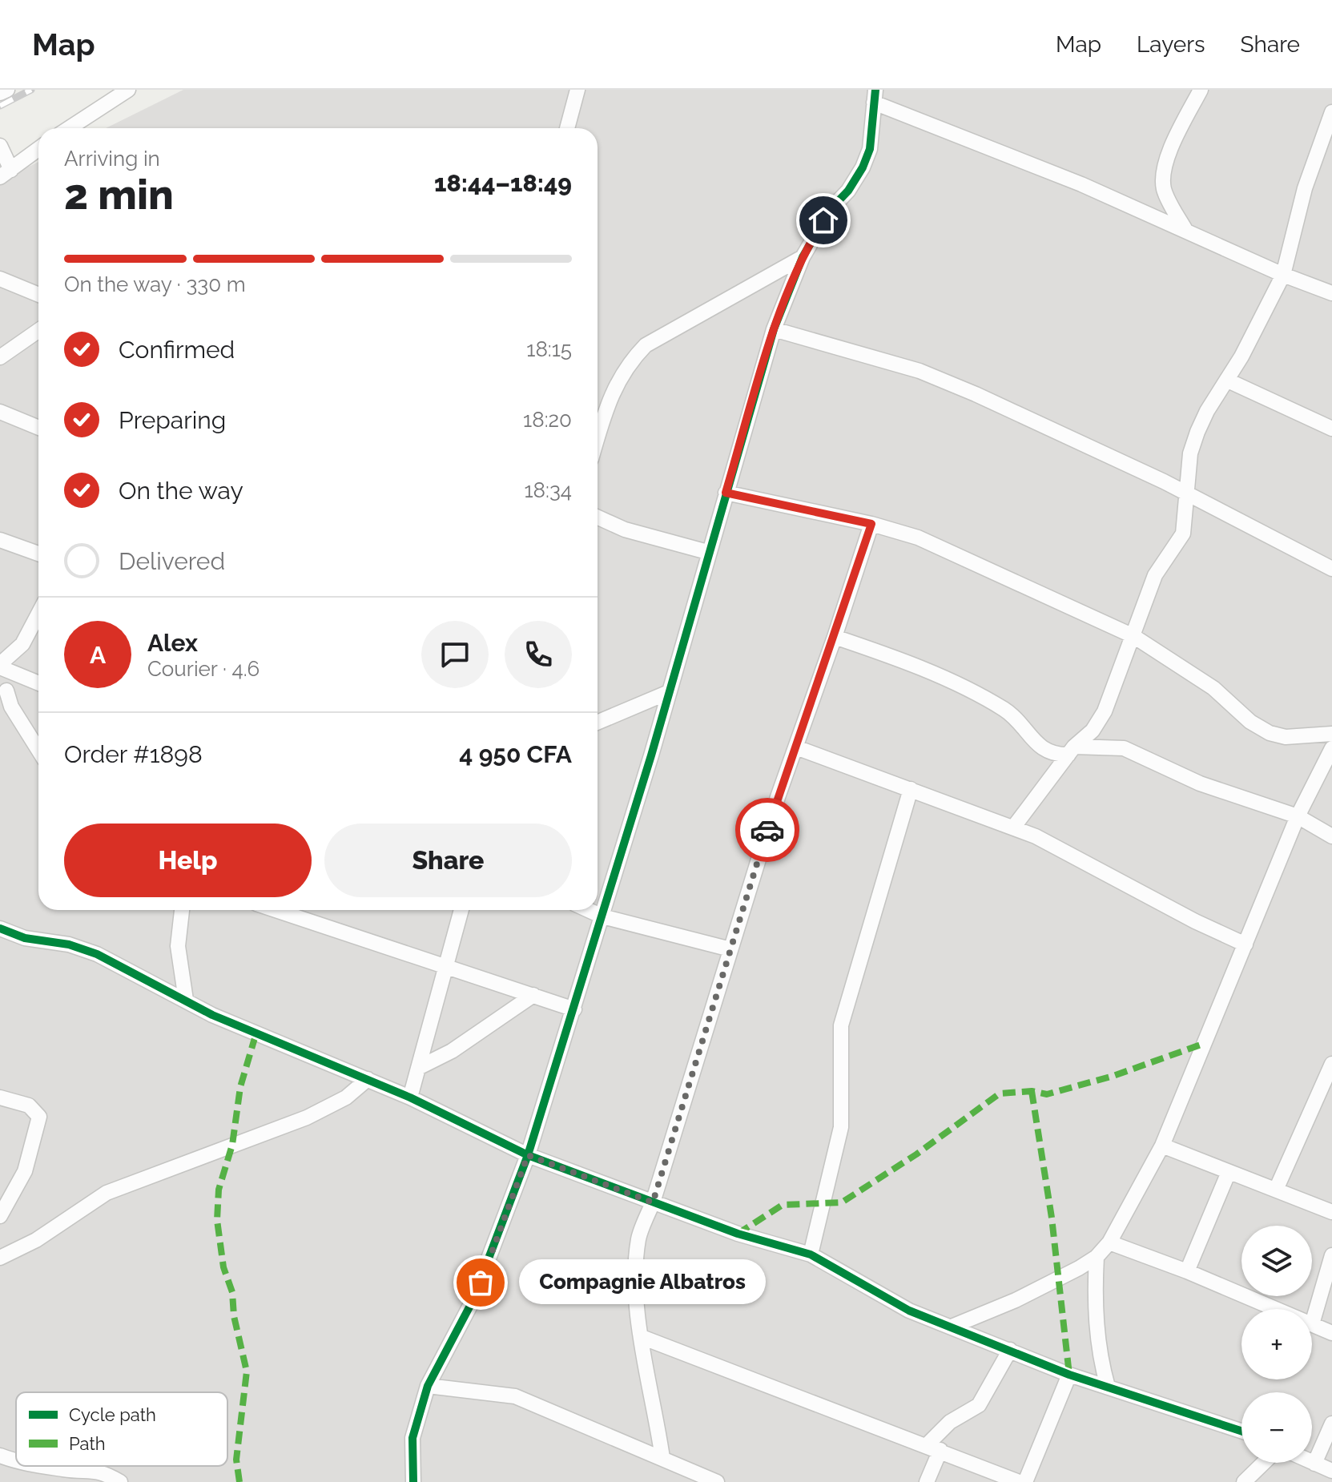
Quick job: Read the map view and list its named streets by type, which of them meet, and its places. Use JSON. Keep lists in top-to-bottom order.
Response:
{
  "places": ["Compagnie Albatros"],
  "legend": ["Cycle path", "Path"],
  "page": {
    "header": "Map",
    "nav": ["Map", "Layers", "Share"],
    "heading": ["2 min", "Arriving in", "18:44–18:49"],
    "panel": [
      "Alex",
      "Courier · 4.6",
      "Order #1898",
      "4 950 CFA"
    ],
    "bar": "On the way · 330 m",
    "list": [
      ["Confirmed", "18:15"],
      ["Preparing", "18:20"],
      ["On the way", "18:34"],
      "Delivered"
    ],
    "round": "A",
    "buttons": ["Help", "Share"],
    "map_buttons": ["+", "−"],
    "bubble": "Compagnie Albatros"
  }
}
